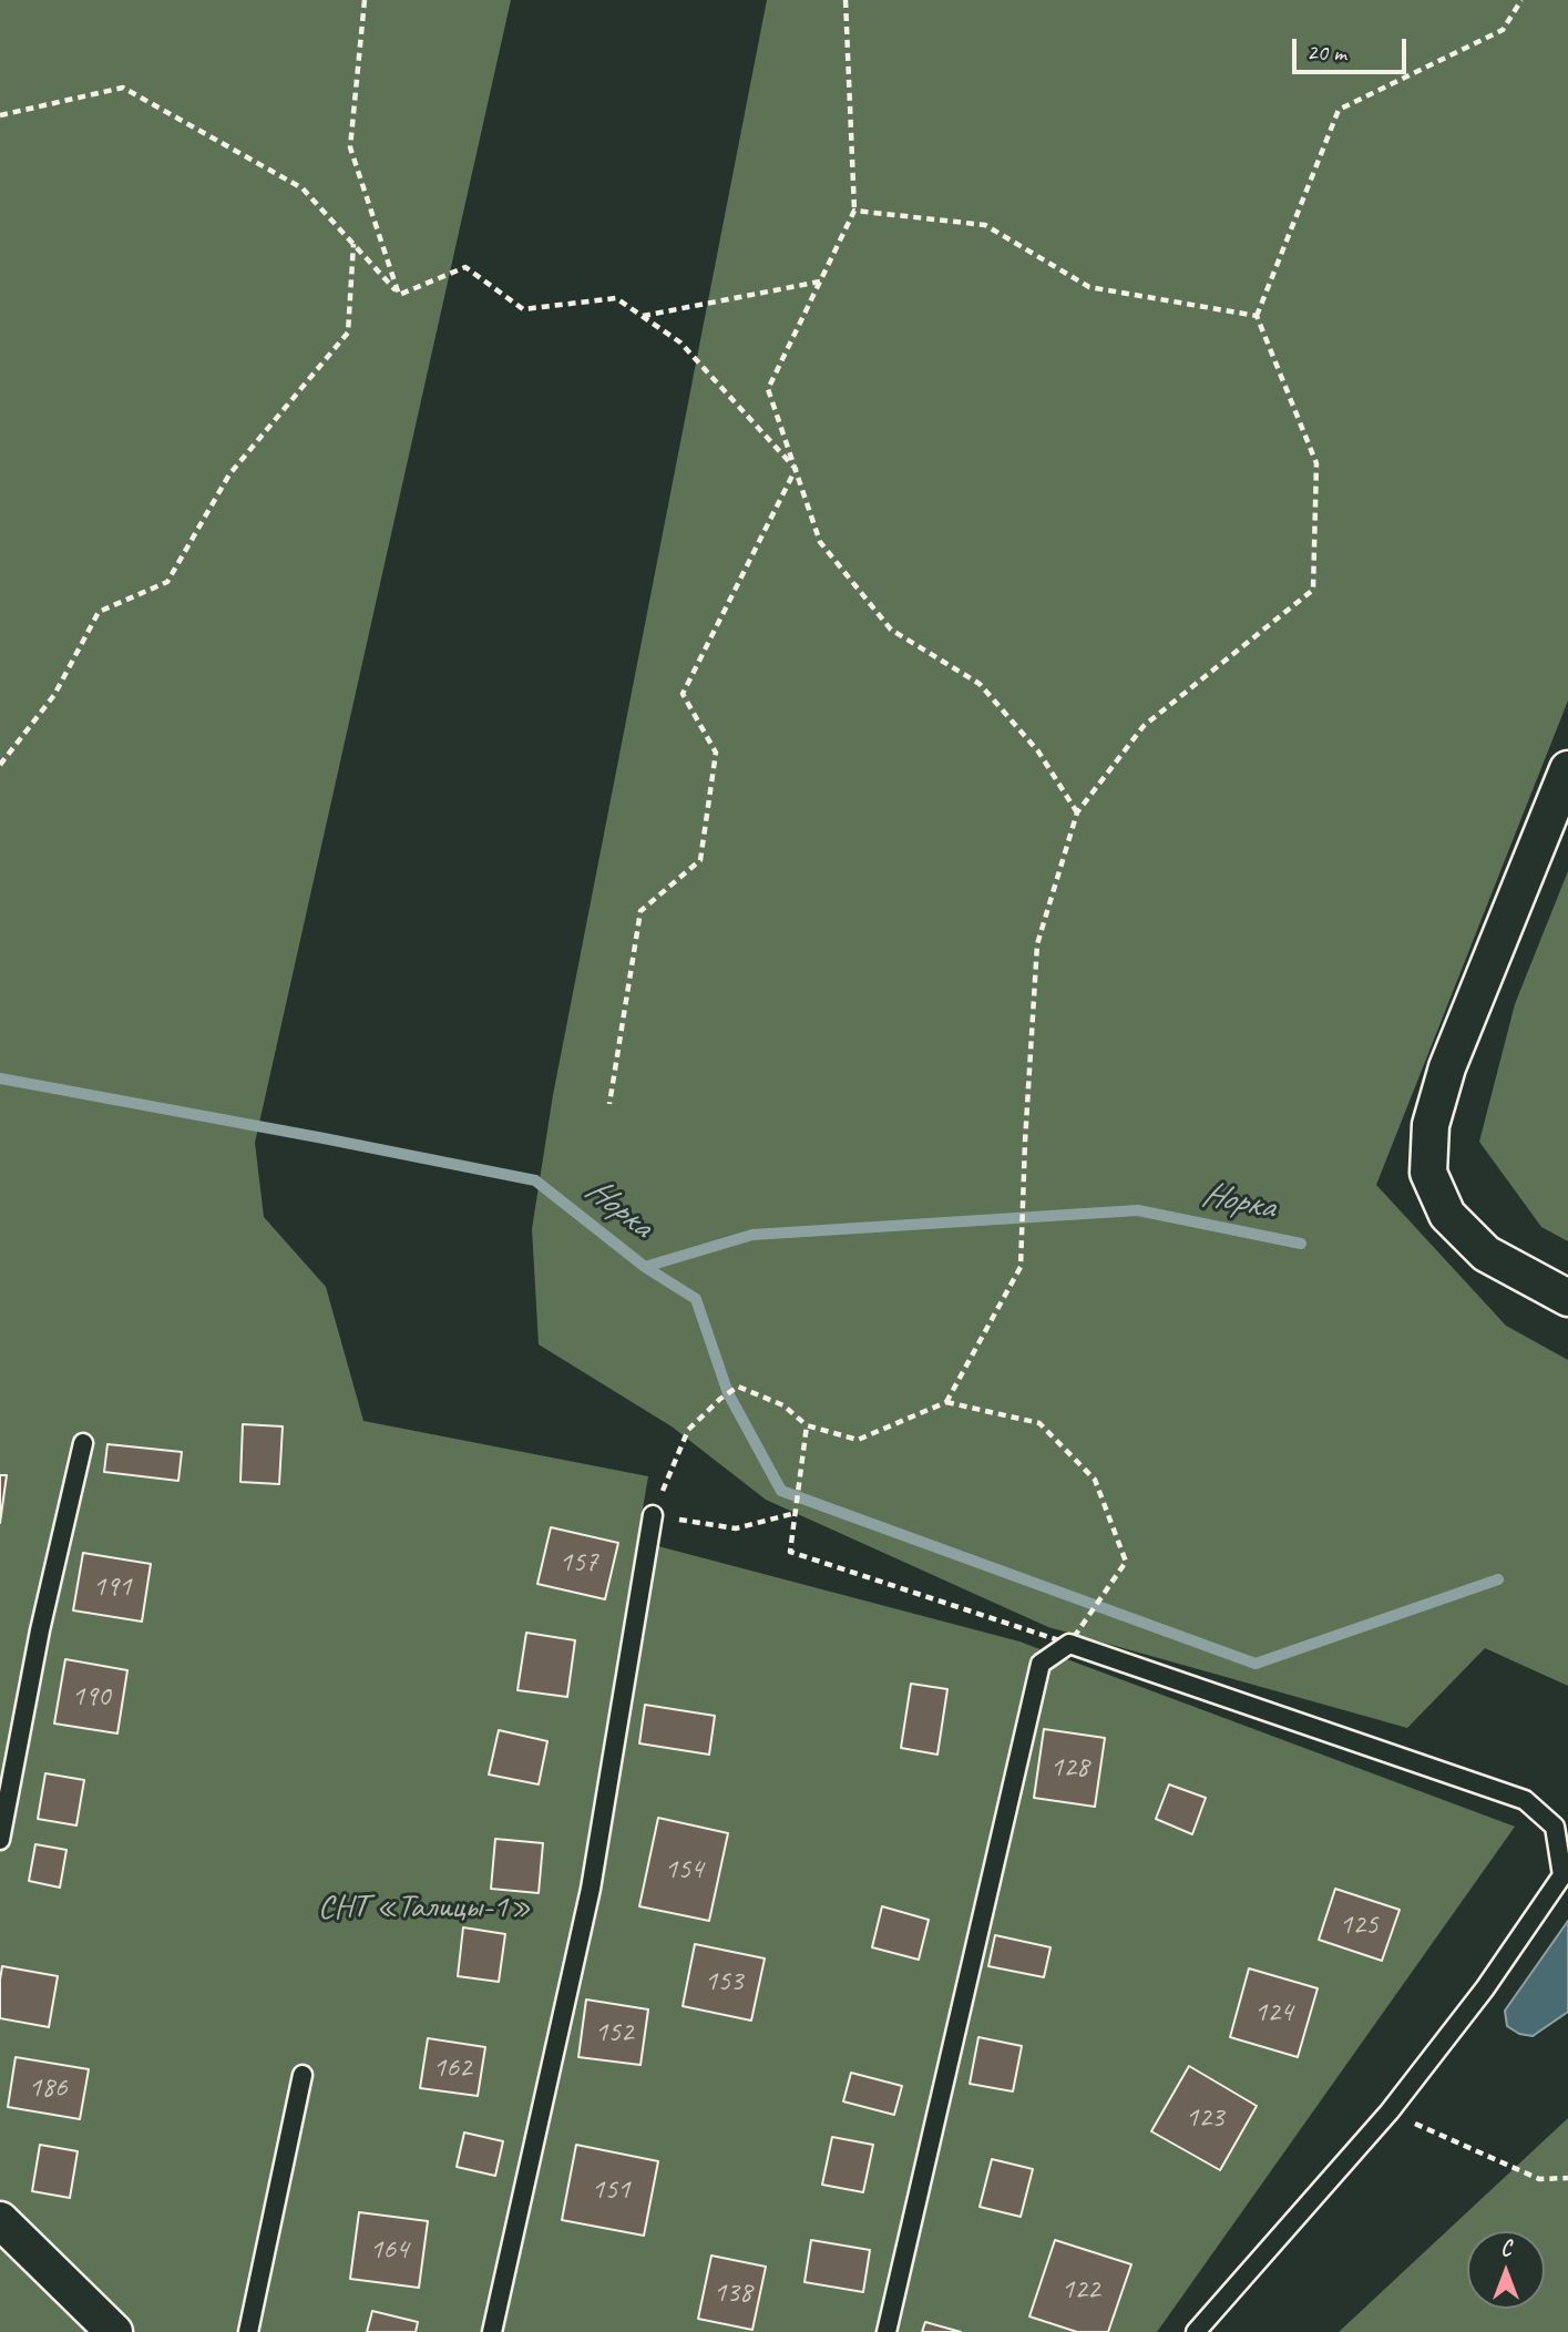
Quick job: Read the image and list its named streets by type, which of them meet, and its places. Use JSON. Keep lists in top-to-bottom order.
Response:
{
  "water": ["Норка"],
  "parks": ["СНТ «Талицы-1»"],
  "house_numbers": [
    "157",
    "191",
    "190",
    "128",
    "154",
    "125",
    "153",
    "124",
    "152",
    "162",
    "186",
    "123",
    "151",
    "164",
    "122",
    "138"
  ],
  "scale_bar": "20 m",
  "north": "top"
}
